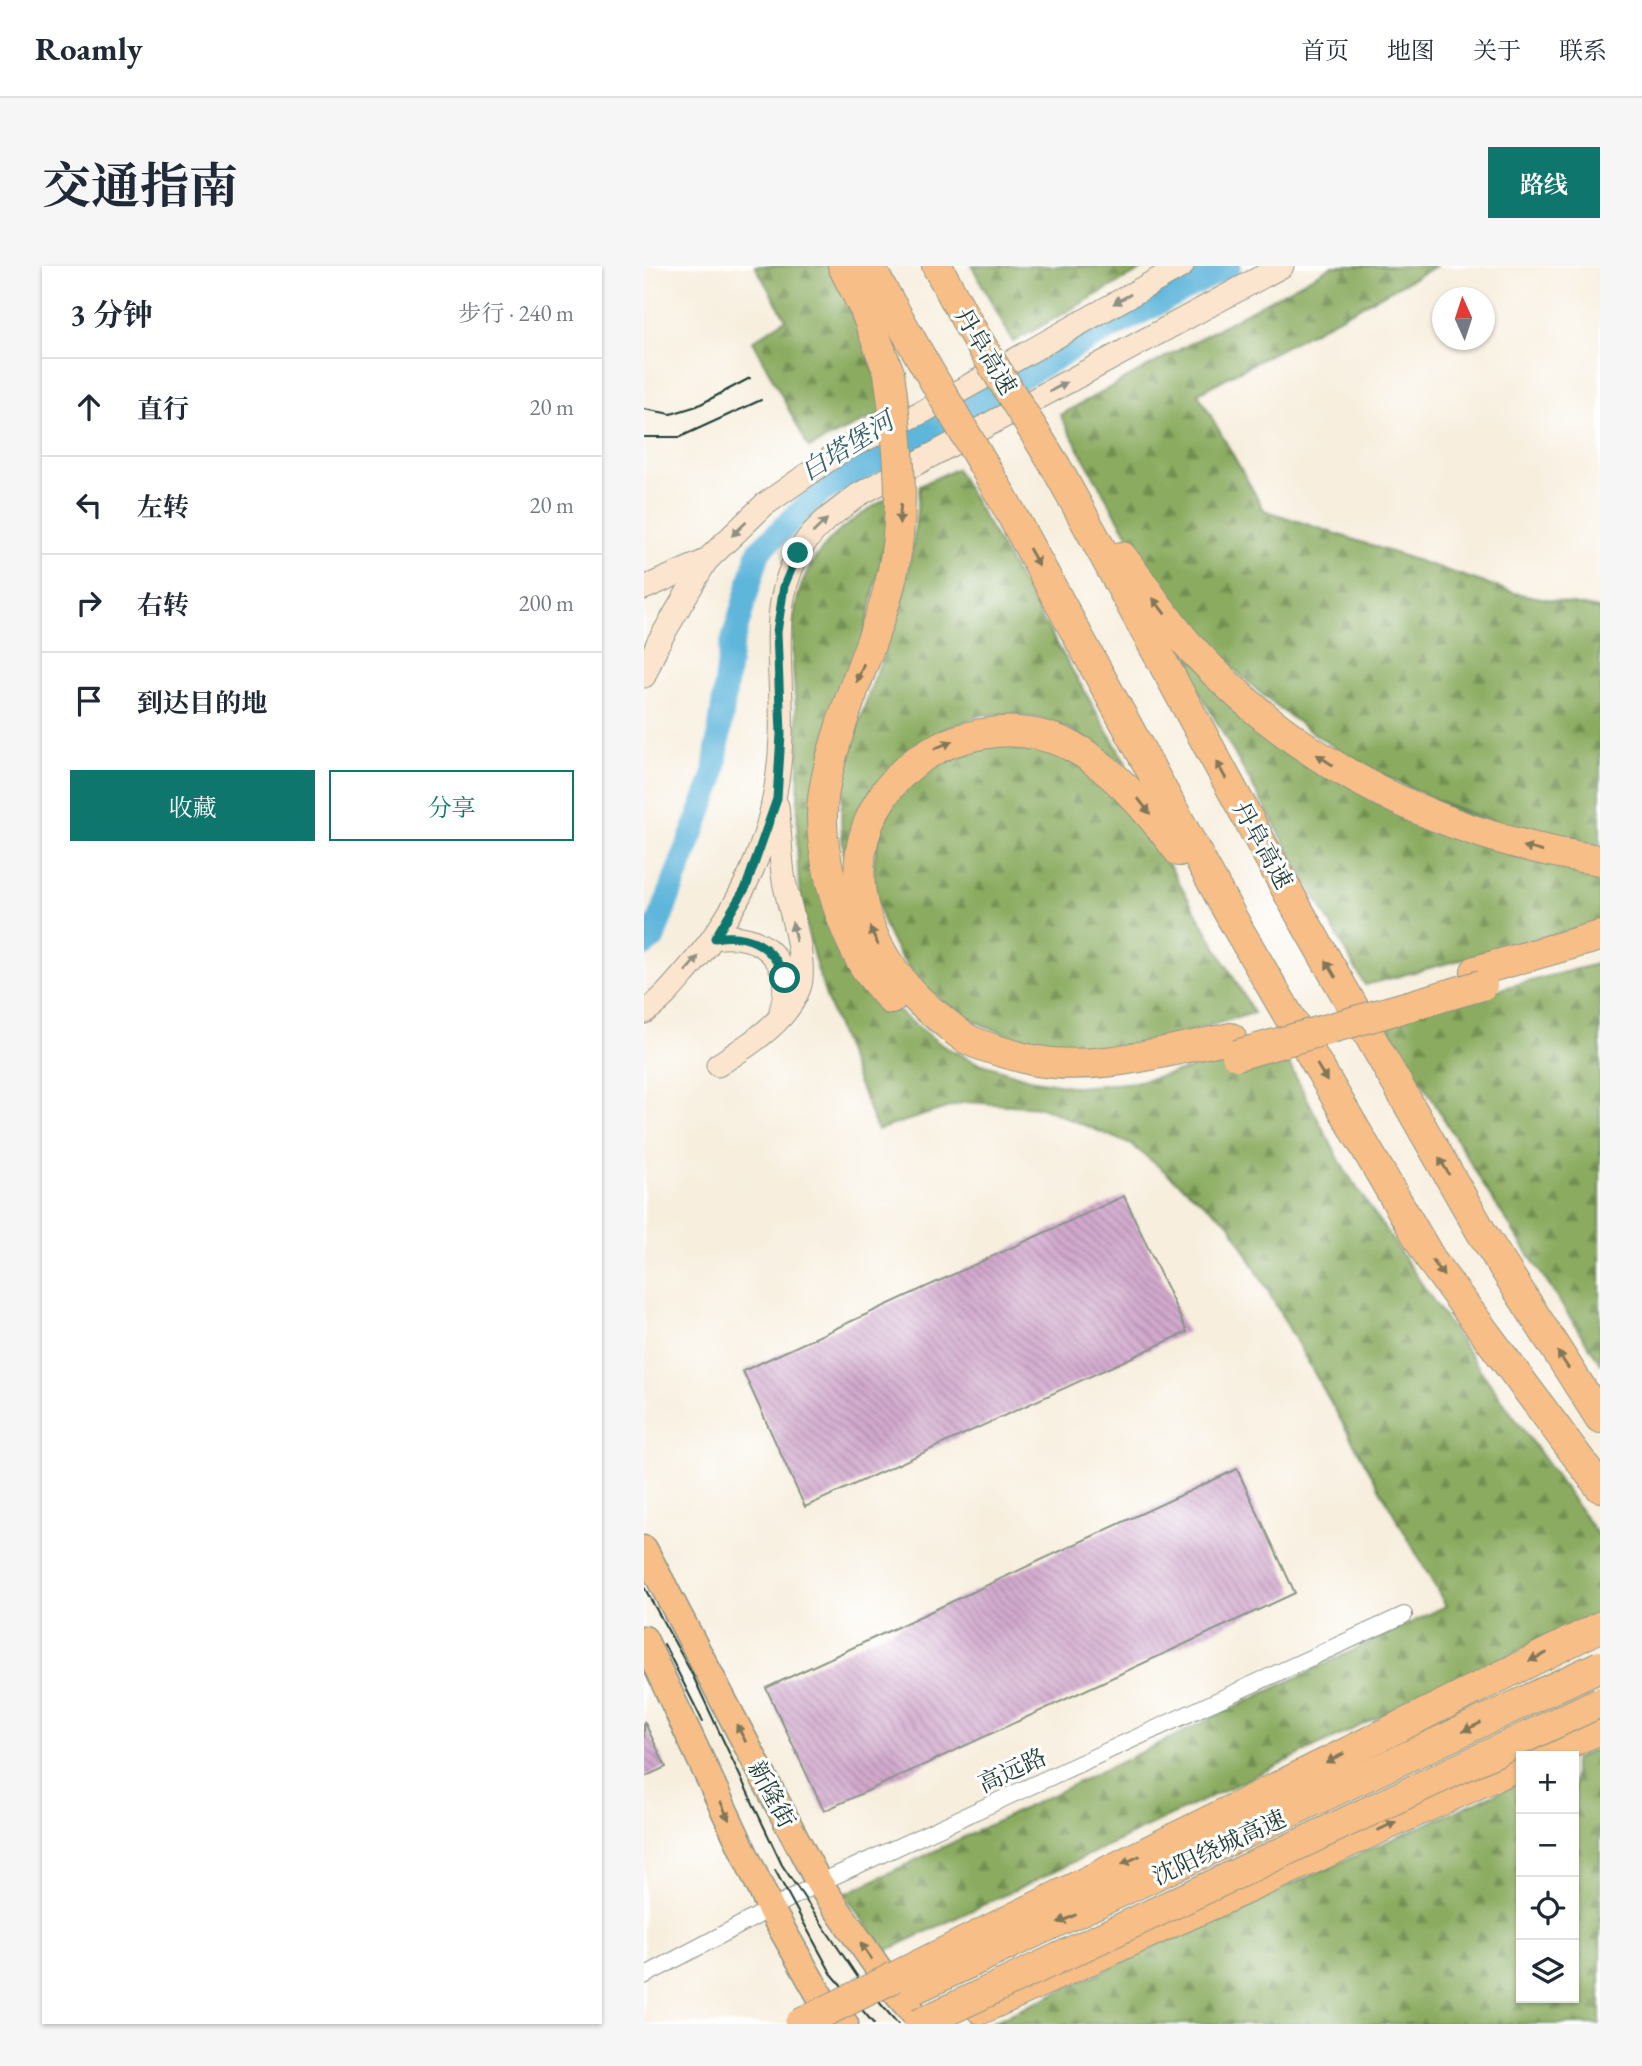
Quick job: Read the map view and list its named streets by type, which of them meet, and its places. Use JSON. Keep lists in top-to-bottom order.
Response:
{
  "streets": {
    "highway": ["丹阜高速", "沈阳绕城高速"],
    "main road": ["新隆街"],
    "street": ["高远路"]
  },
  "crossings": [
    ["高远路", "新隆街"]
  ],
  "water": ["白塔堡河"],
  "north": "top",
  "page": {
    "header": "Roamly",
    "nav": [
      "首页",
      "地图",
      "关于",
      "联系"
    ],
    "title": "交通指南",
    "buttons": [
      "路线",
      ["收藏", "分享"]
    ],
    "heading": ["3 分钟", "步行 · 240 m"],
    "list": [
      ["直行", "20 m"],
      ["左转", "20 m"],
      ["右转", "200 m"],
      "到达目的地"
    ],
    "map_buttons": ["+", "−"]
  }
}
